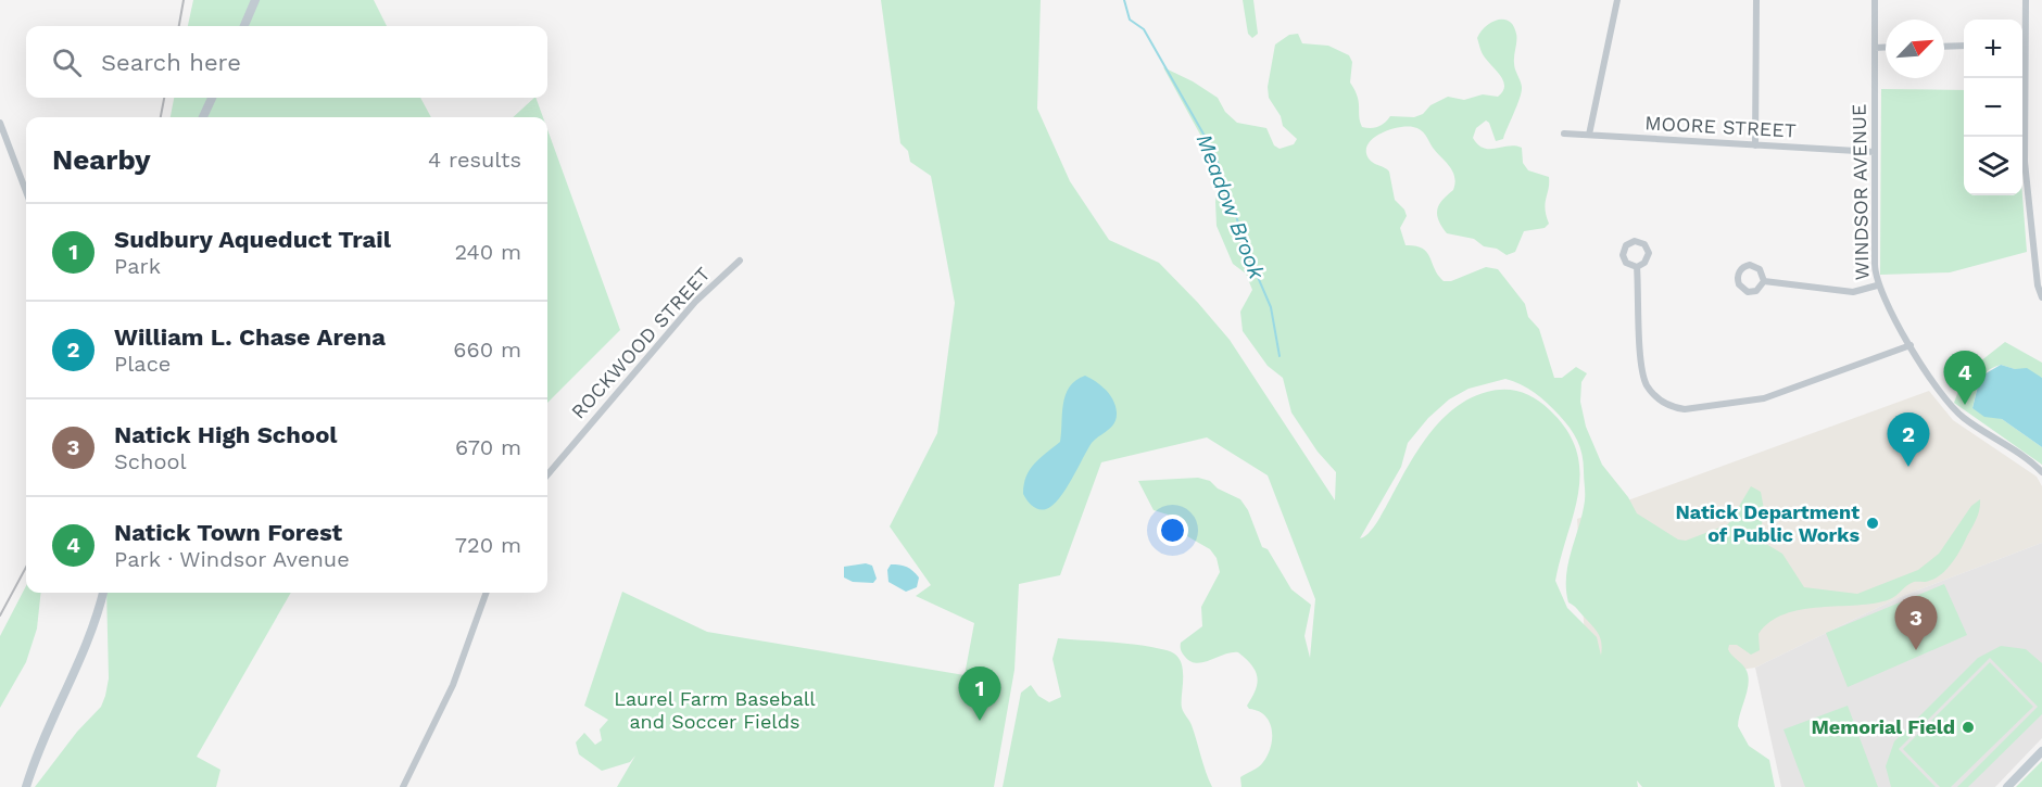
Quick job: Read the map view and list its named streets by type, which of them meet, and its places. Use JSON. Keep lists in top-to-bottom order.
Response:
{
  "streets": {
    "street": ["MOORE STREET", "WINDSOR AVENUE", "ROCKWOOD STREET"]
  },
  "crossings": [
    ["MOORE STREET", "WINDSOR AVENUE"]
  ],
  "water": ["Meadow Brook"],
  "parks": ["Laurel Farm Baseball and Soccer Fields"],
  "places": ["Natick Department of Public Works", "Memorial Field"],
  "north": "top right",
  "page": {
    "map_buttons": ["+", "−"],
    "search": "Search here",
    "heading": ["Nearby", "4 results"],
    "list": [
      {
        "mark": "1",
        "name": "Sudbury Aqueduct Trail",
        "note": "Park",
        "value": "240 m"
      },
      {
        "mark": "2",
        "name": "William L. Chase Arena",
        "note": "Place",
        "value": "660 m"
      },
      {
        "mark": "3",
        "name": "Natick High School",
        "note": "School",
        "value": "670 m"
      },
      {
        "mark": "4",
        "name": "Natick Town Forest",
        "note": "Park · Windsor Avenue",
        "value": "720 m"
      }
    ],
    "pins": [
      "4",
      "2",
      "3",
      "1"
    ]
  }
}
